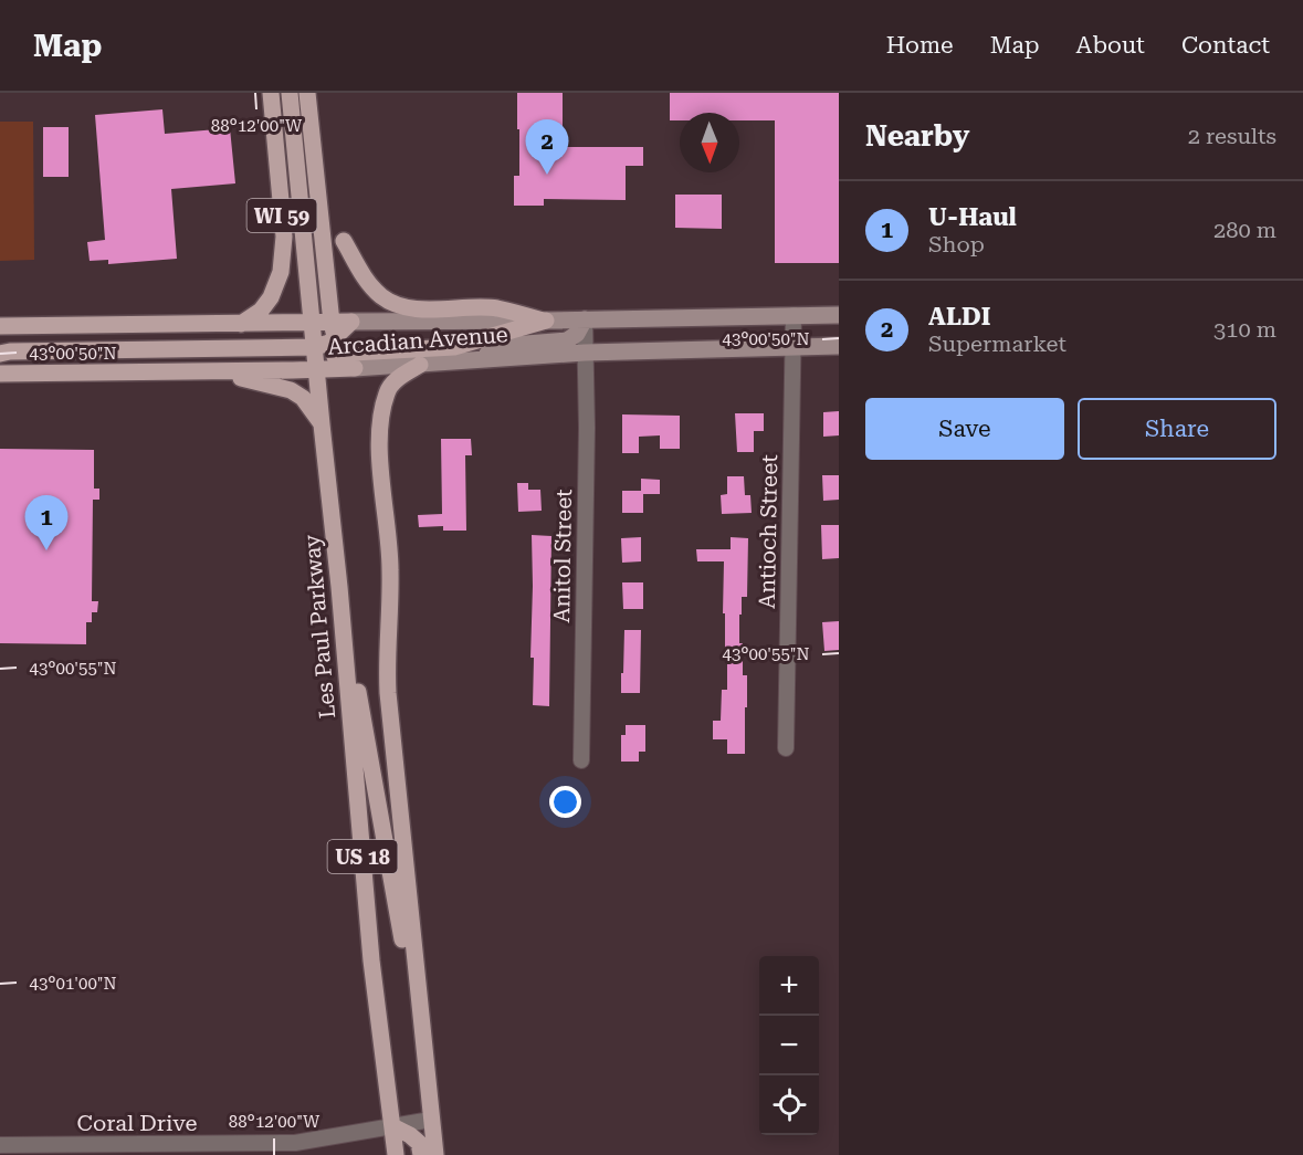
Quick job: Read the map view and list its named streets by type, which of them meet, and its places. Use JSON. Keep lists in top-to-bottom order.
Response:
{
  "streets": {
    "main road": [
      "WI 59",
      "Arcadian Avenue",
      "Les Paul Parkway",
      "US 18"
    ],
    "street": ["Antioch Street", "Anitol Street", "Coral Drive"]
  },
  "crossings": [
    ["WI 59", "Arcadian Avenue"],
    ["Arcadian Avenue", "Antioch Street"],
    ["Arcadian Avenue", "Anitol Street"],
    ["Arcadian Avenue", "Les Paul Parkway"],
    ["Arcadian Avenue", "US 18"],
    ["Les Paul Parkway", "Coral Drive"],
    ["US 18", "Coral Drive"]
  ],
  "north": "bottom",
  "page": {
    "header": "Map",
    "nav": [
      "Home",
      "Map",
      "About",
      "Contact"
    ],
    "heading": ["Nearby", "2 results"],
    "pins": ["2", "1"],
    "list": [
      {
        "mark": "1",
        "name": "U-Haul",
        "note": "Shop",
        "value": "280 m"
      },
      {
        "mark": "2",
        "name": "ALDI",
        "note": "Supermarket",
        "value": "310 m"
      }
    ],
    "buttons": ["Save", "Share"],
    "map_buttons": ["+", "−"]
  },
  "coordinates": [
    "88°12'00\"W",
    "43°00'50\"N",
    "43°00'55\"N",
    "43°01'00\"N"
  ]
}
